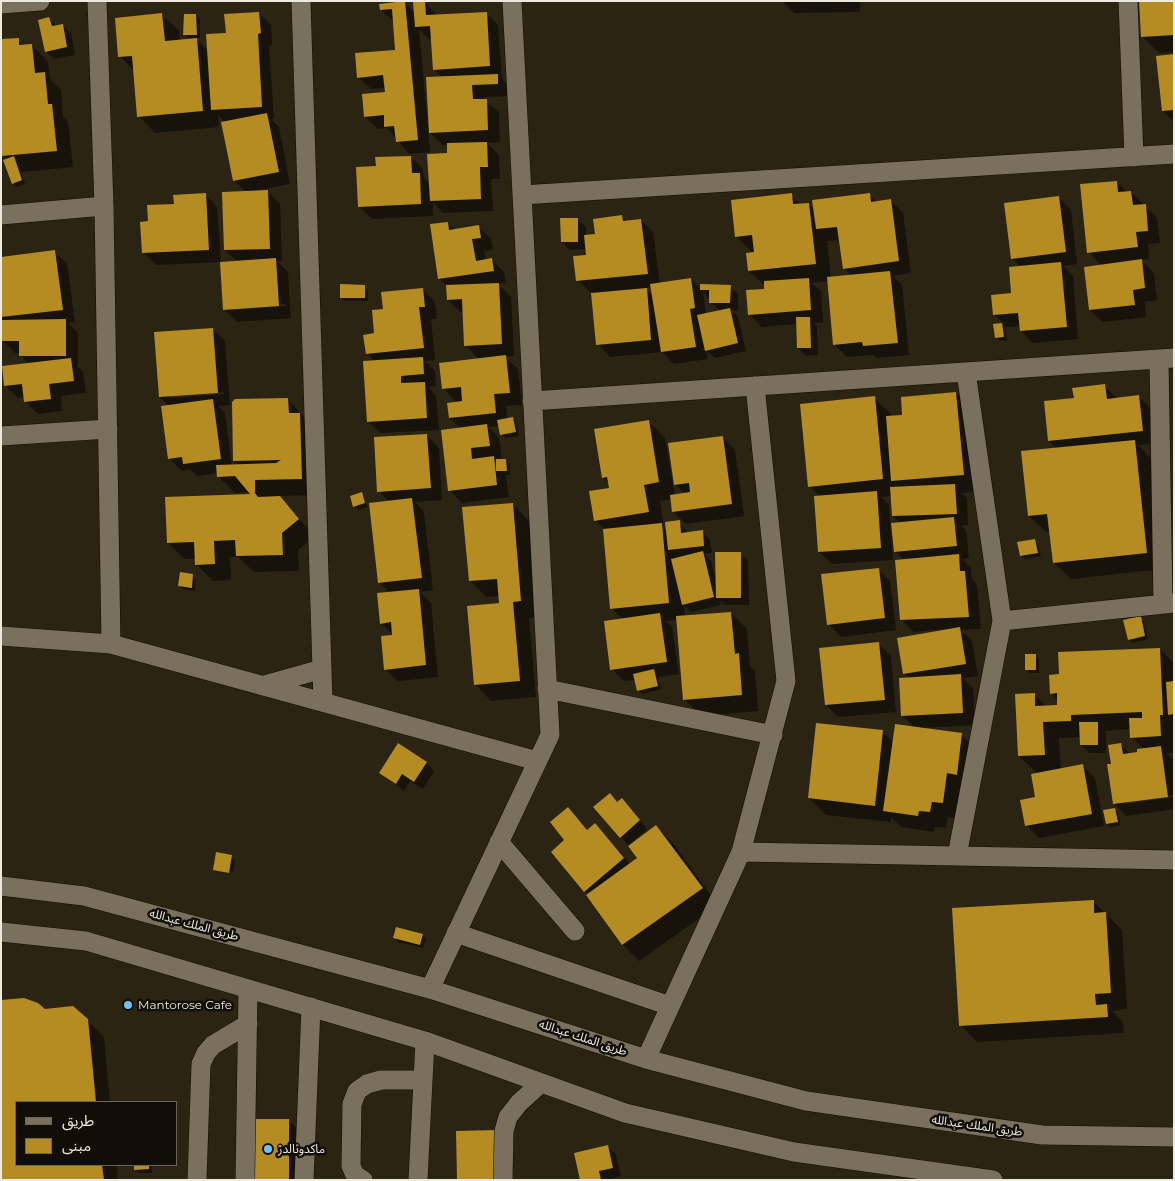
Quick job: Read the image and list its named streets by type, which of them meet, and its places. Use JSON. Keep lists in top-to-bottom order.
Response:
{
  "streets": {
    "street": ["طريق الملك عبدالله"]
  },
  "places": ["Mantorose Cafe", "ماكدونالدز"],
  "legend": ["طريق", "مبنى"]
}
